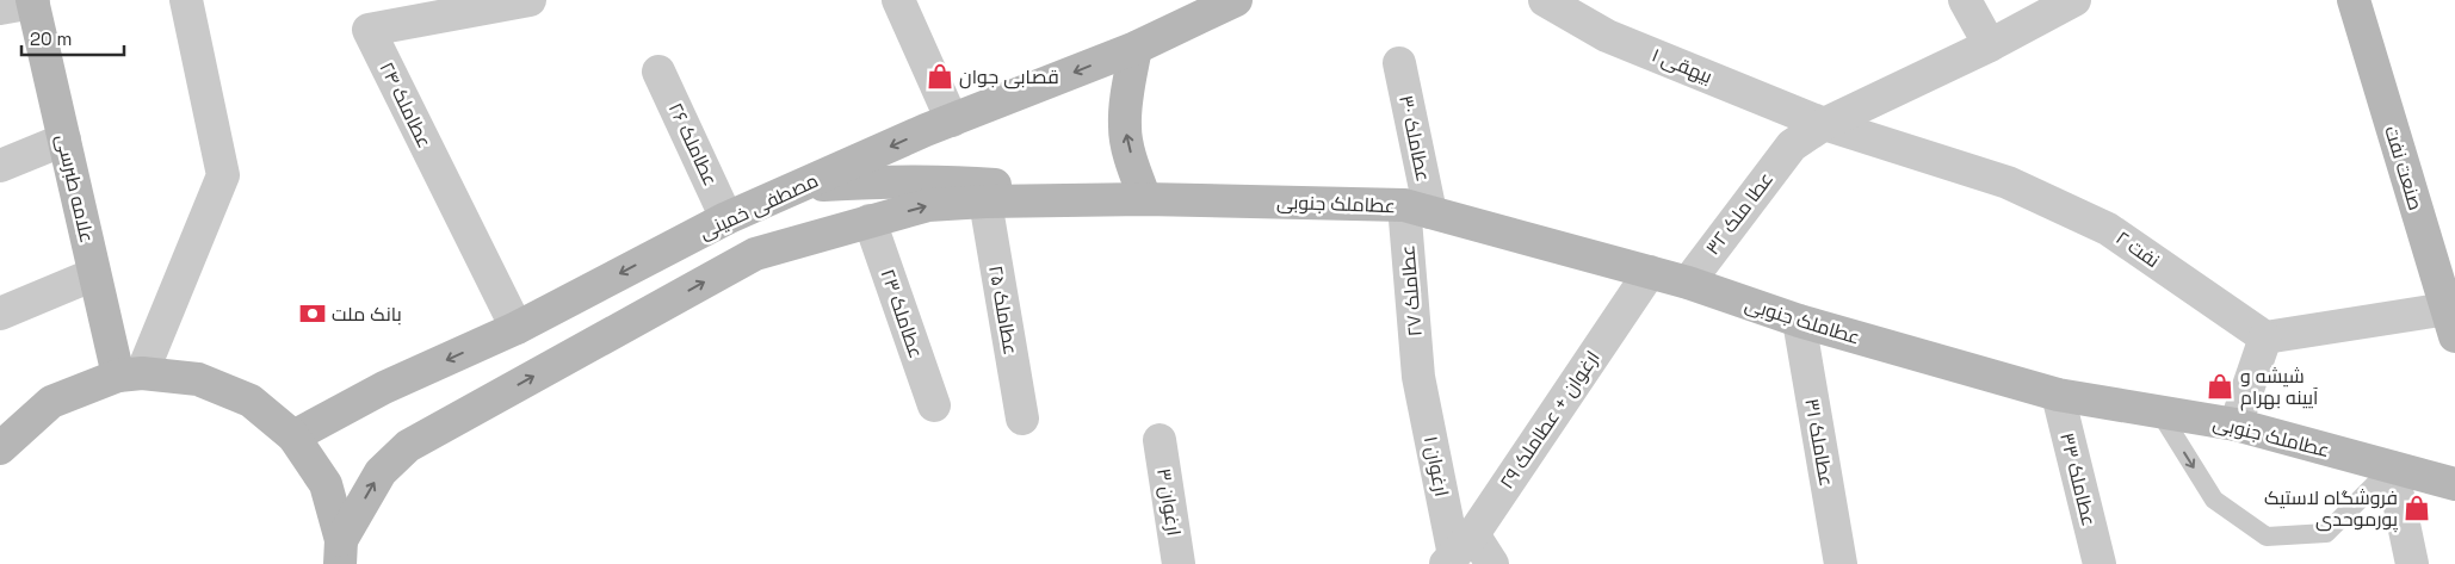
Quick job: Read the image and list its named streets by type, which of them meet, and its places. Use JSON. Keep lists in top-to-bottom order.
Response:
{
  "streets": {
    "main road": [
      "صنعت نفت",
      "علامه طبرسی",
      "عطاملک جنوبی",
      "مصطفی خمینی"
    ],
    "street": [
      "بیهقی ۱",
      "عطاملک ۲۴",
      "عطاملک ۳۰",
      "عطاملک ۲۶",
      "عطا ملک ۳۲",
      "نفت ۲",
      "عطاملک ۲۷",
      "عطاملک ۲۵",
      "عطاملک ۲۳",
      "ارغوان + عطاملک ۲۹",
      "عطاملک ۳۱",
      "ارغوان ۱",
      "عطاملک ۳۳",
      "ارغوان ۳"
    ]
  },
  "crossings": [
    ["بیهقی ۱", "عطا ملک ۳۲"],
    ["بیهقی ۱", "نفت ۲"],
    ["عطاملک ۲۴", "مصطفی خمینی"],
    ["عطاملک ۳۰", "عطاملک جنوبی"],
    ["عطاملک ۳۰", "عطاملک ۲۷"],
    ["عطاملک ۲۶", "مصطفی خمینی"],
    ["عطاملک جنوبی", "عطا ملک ۳۲"],
    ["عطاملک جنوبی", "عطاملک ۲۷"],
    ["عطاملک جنوبی", "ارغوان + عطاملک ۲۹"],
    ["عطاملک جنوبی", "عطاملک ۳۱"],
    ["عطاملک جنوبی", "عطاملک ۳۳"],
    ["عطا ملک ۳۲", "نفت ۲"],
    ["عطاملک ۲۷", "ارغوان ۱"],
    ["ارغوان + عطاملک ۲۹", "ارغوان ۱"]
  ],
  "places": {
    "shop": ["قصابی جوان", "شیشه و آیینه بهرام", "فروشگاه لاستیک پورموحدی"],
    "bank": ["بانک ملت"]
  },
  "scale_bar": "20 m"
}
